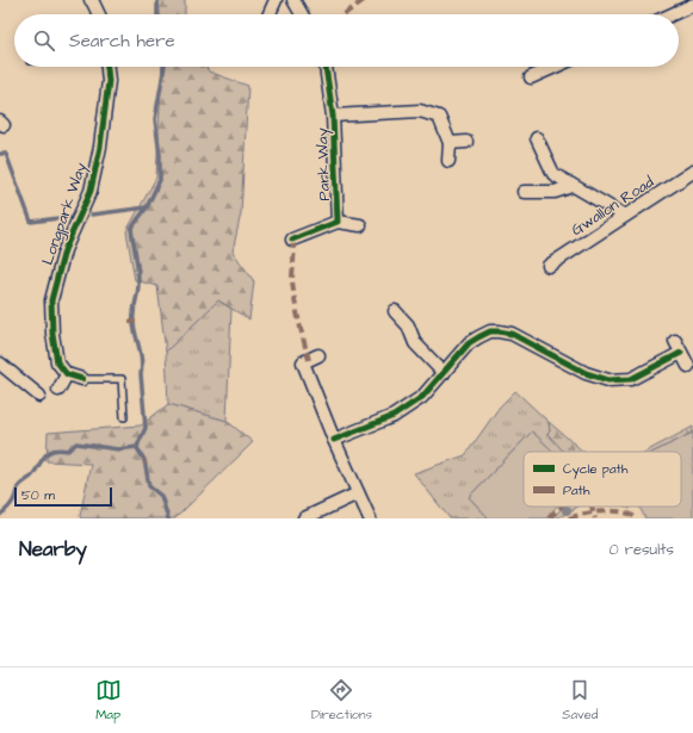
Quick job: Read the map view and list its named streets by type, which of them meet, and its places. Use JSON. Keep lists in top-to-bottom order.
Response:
{
  "streets": {
    "street": ["Park Way", "Gwallon Road", "Longpark Way"]
  },
  "legend": ["Cycle path", "Path"],
  "scale_bar": "50 m",
  "page": {
    "search": "Search here",
    "scale": "50 m",
    "heading": ["Nearby", "0 results"],
    "nav": ["Map", "Directions", "Saved"]
  }
}
